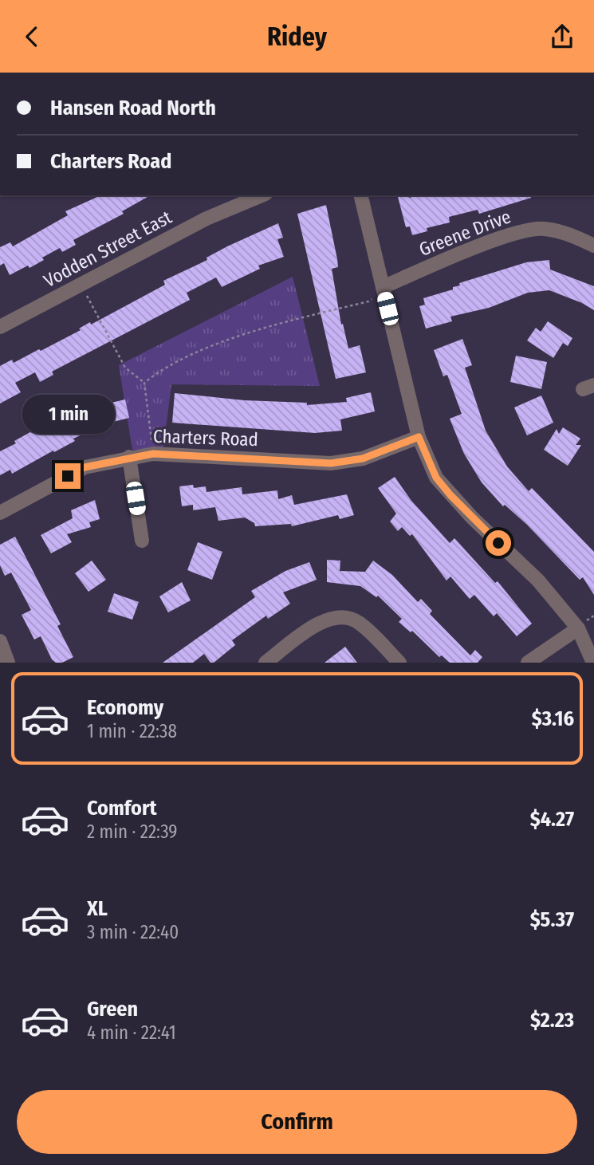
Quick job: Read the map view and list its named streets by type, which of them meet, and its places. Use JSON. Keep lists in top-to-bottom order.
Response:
{
  "streets": {
    "street": ["Greene Drive", "Vodden Street East", "Charters Road"]
  },
  "page": {
    "header": "Ridey",
    "banner": ["Hansen Road North", "Charters Road"],
    "bubble": "1 min",
    "list": [
      {
        "name": "Economy",
        "note": "1 min · 22:38",
        "value": "$3.16"
      },
      {
        "name": "Comfort",
        "note": "2 min · 22:39",
        "value": "$4.27"
      },
      {
        "name": "XL",
        "note": "3 min · 22:40",
        "value": "$5.37"
      },
      {
        "name": "Green",
        "note": "4 min · 22:41",
        "value": "$2.23"
      }
    ],
    "buttons": "Confirm"
  }
}
